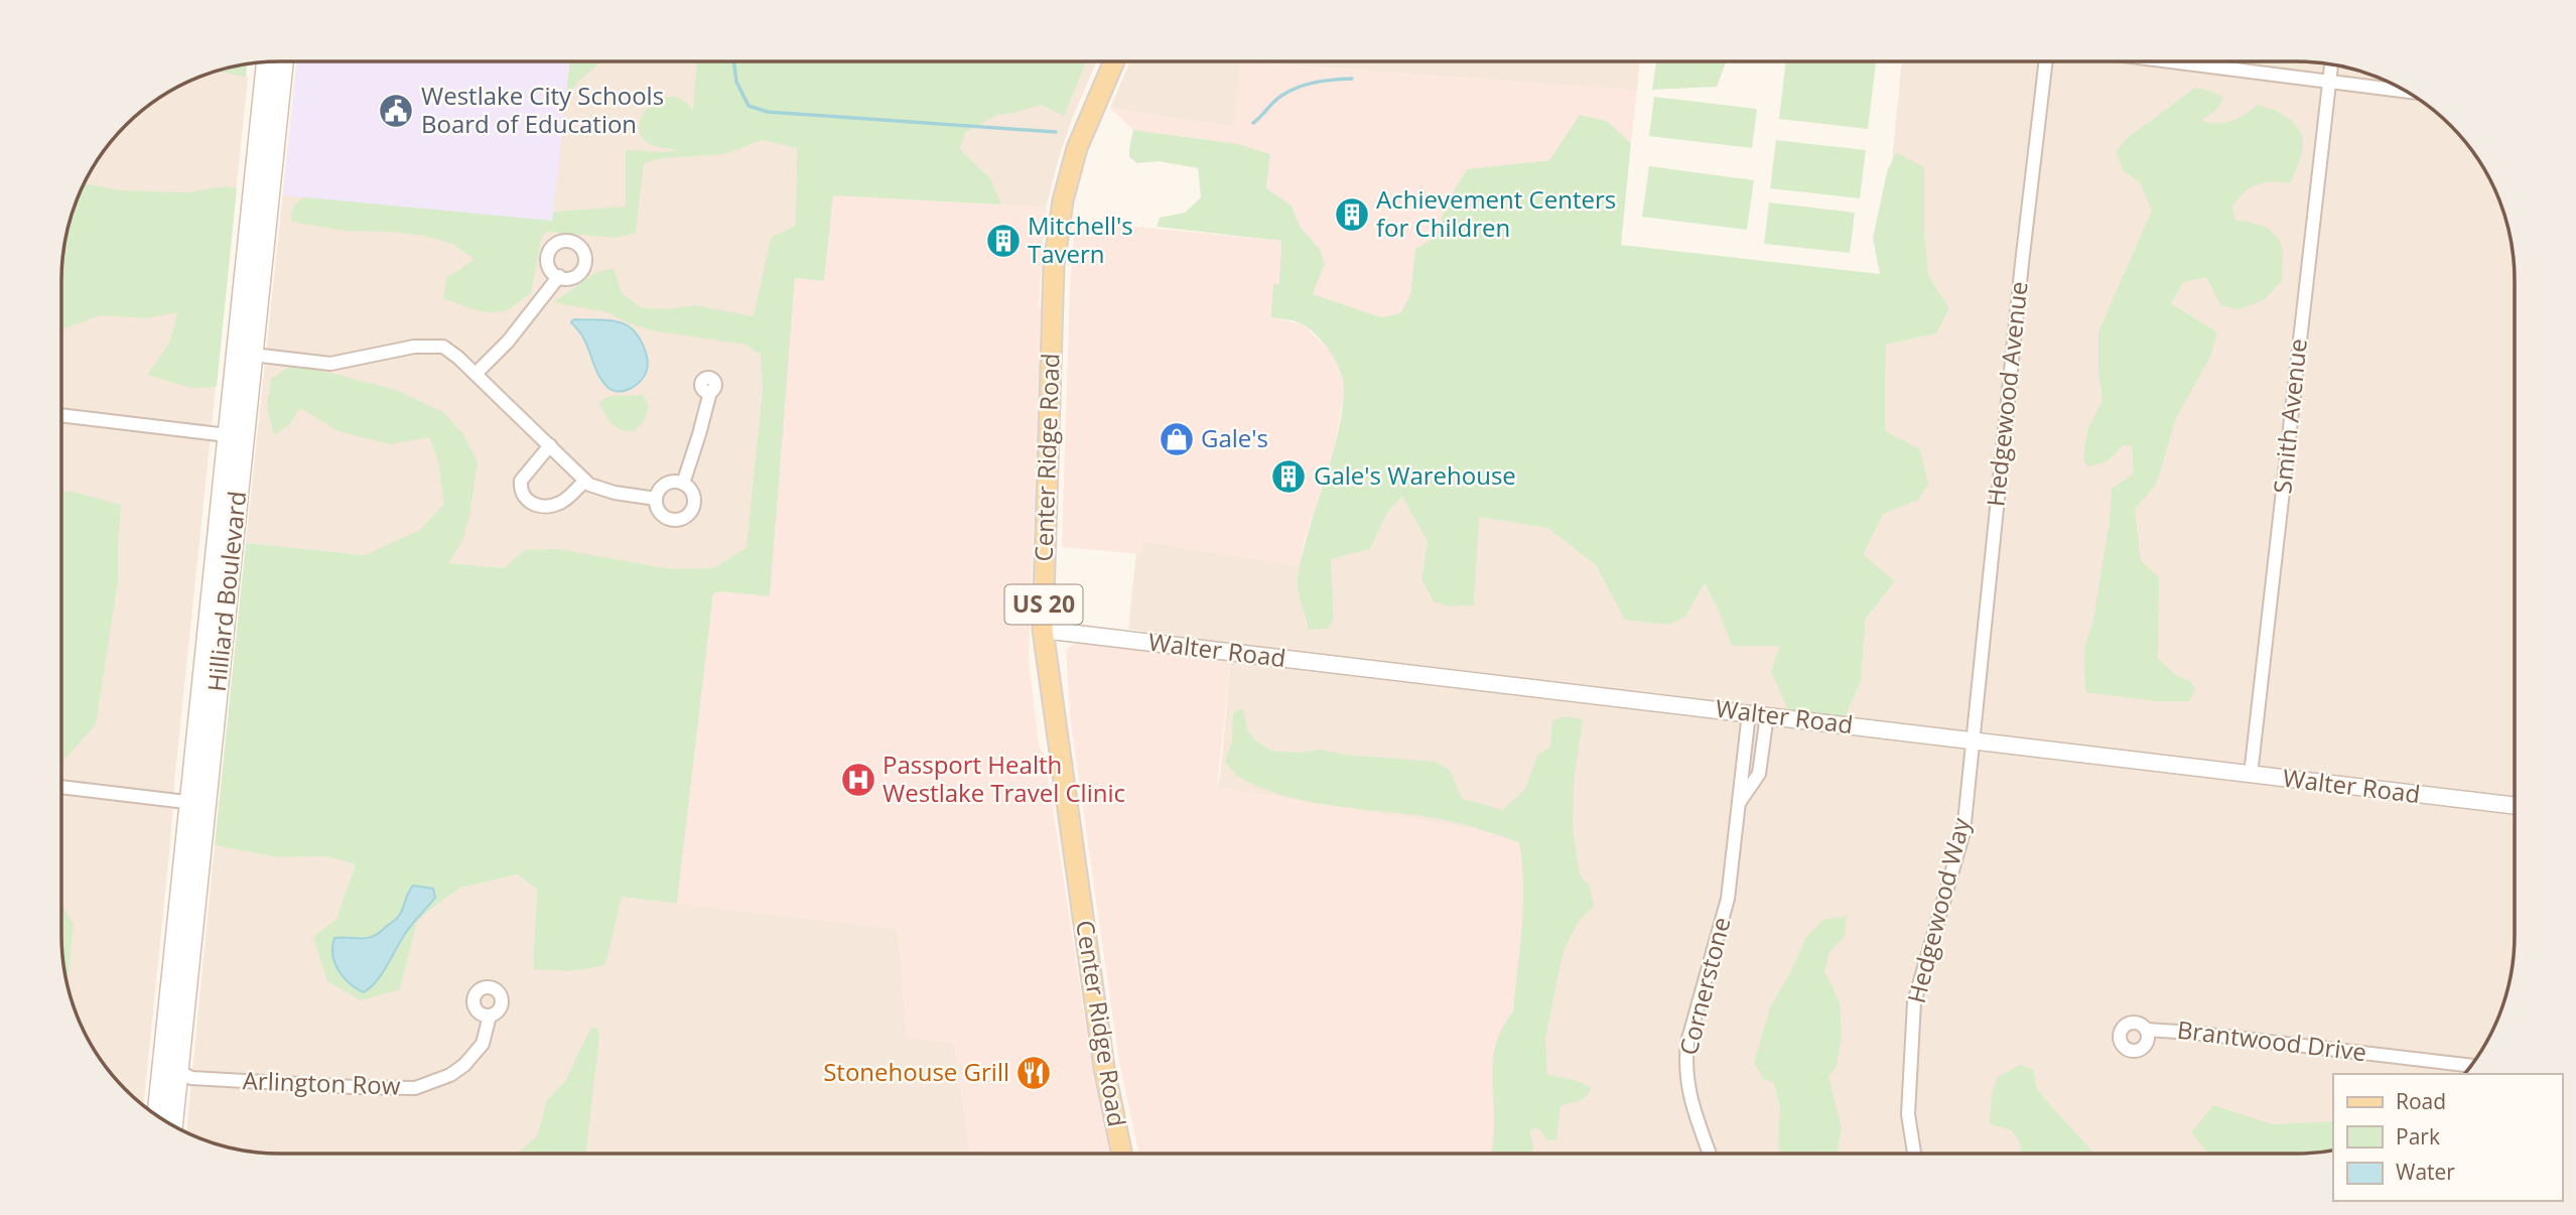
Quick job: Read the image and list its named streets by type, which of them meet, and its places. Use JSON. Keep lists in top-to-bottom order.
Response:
{
  "streets": {
    "main road": ["Center Ridge Road", "Hilliard Boulevard", "US 20"],
    "street": [
      "Hedgewood Avenue",
      "Smith Avenue",
      "Walter Road",
      "Hedgewood Way",
      "Cornerstone",
      "Brantwood Drive",
      "Arlington Row"
    ]
  },
  "crossings": [
    ["Hedgewood Avenue", "Walter Road"],
    ["Hedgewood Avenue", "Hedgewood Way"],
    ["Smith Avenue", "Walter Road"],
    ["Center Ridge Road", "Walter Road"],
    ["Hilliard Boulevard", "Arlington Row"],
    ["Walter Road", "Hedgewood Way"],
    ["Walter Road", "Cornerstone"]
  ],
  "places": {
    "public building": ["Westlake City Schools Board of Education"],
    "building": ["Achievement Centers for Children", "Mitchell's Tavern", "Gale's Warehouse"],
    "shop": ["Gale's"],
    "hospital": ["Passport Health Westlake Travel Clinic"],
    "restaurant": ["Stonehouse Grill"]
  },
  "legend": ["Road", "Park", "Water"]
}
